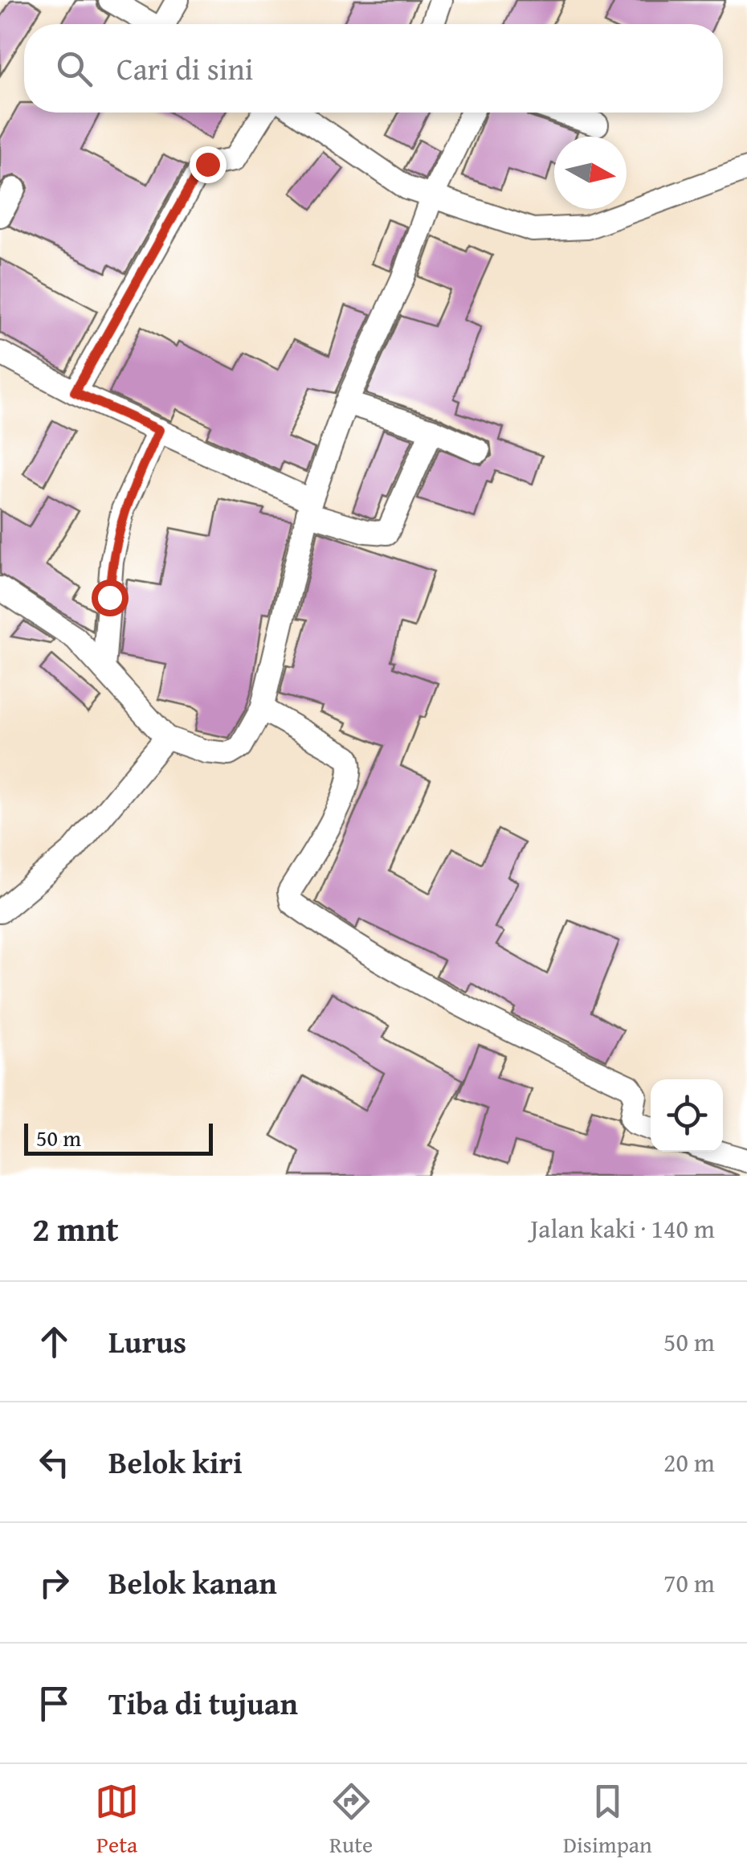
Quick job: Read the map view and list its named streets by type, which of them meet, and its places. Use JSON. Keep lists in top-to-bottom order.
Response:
{
  "scale_bar": "50 m",
  "north": "right",
  "page": {
    "search": "Cari di sini",
    "scale": "50 m",
    "heading": ["2 mnt", "Jalan kaki · 140 m"],
    "list": [
      ["Lurus", "50 m"],
      ["Belok kiri", "20 m"],
      ["Belok kanan", "70 m"],
      "Tiba di tujuan"
    ],
    "nav": ["Peta", "Rute", "Disimpan"]
  }
}
